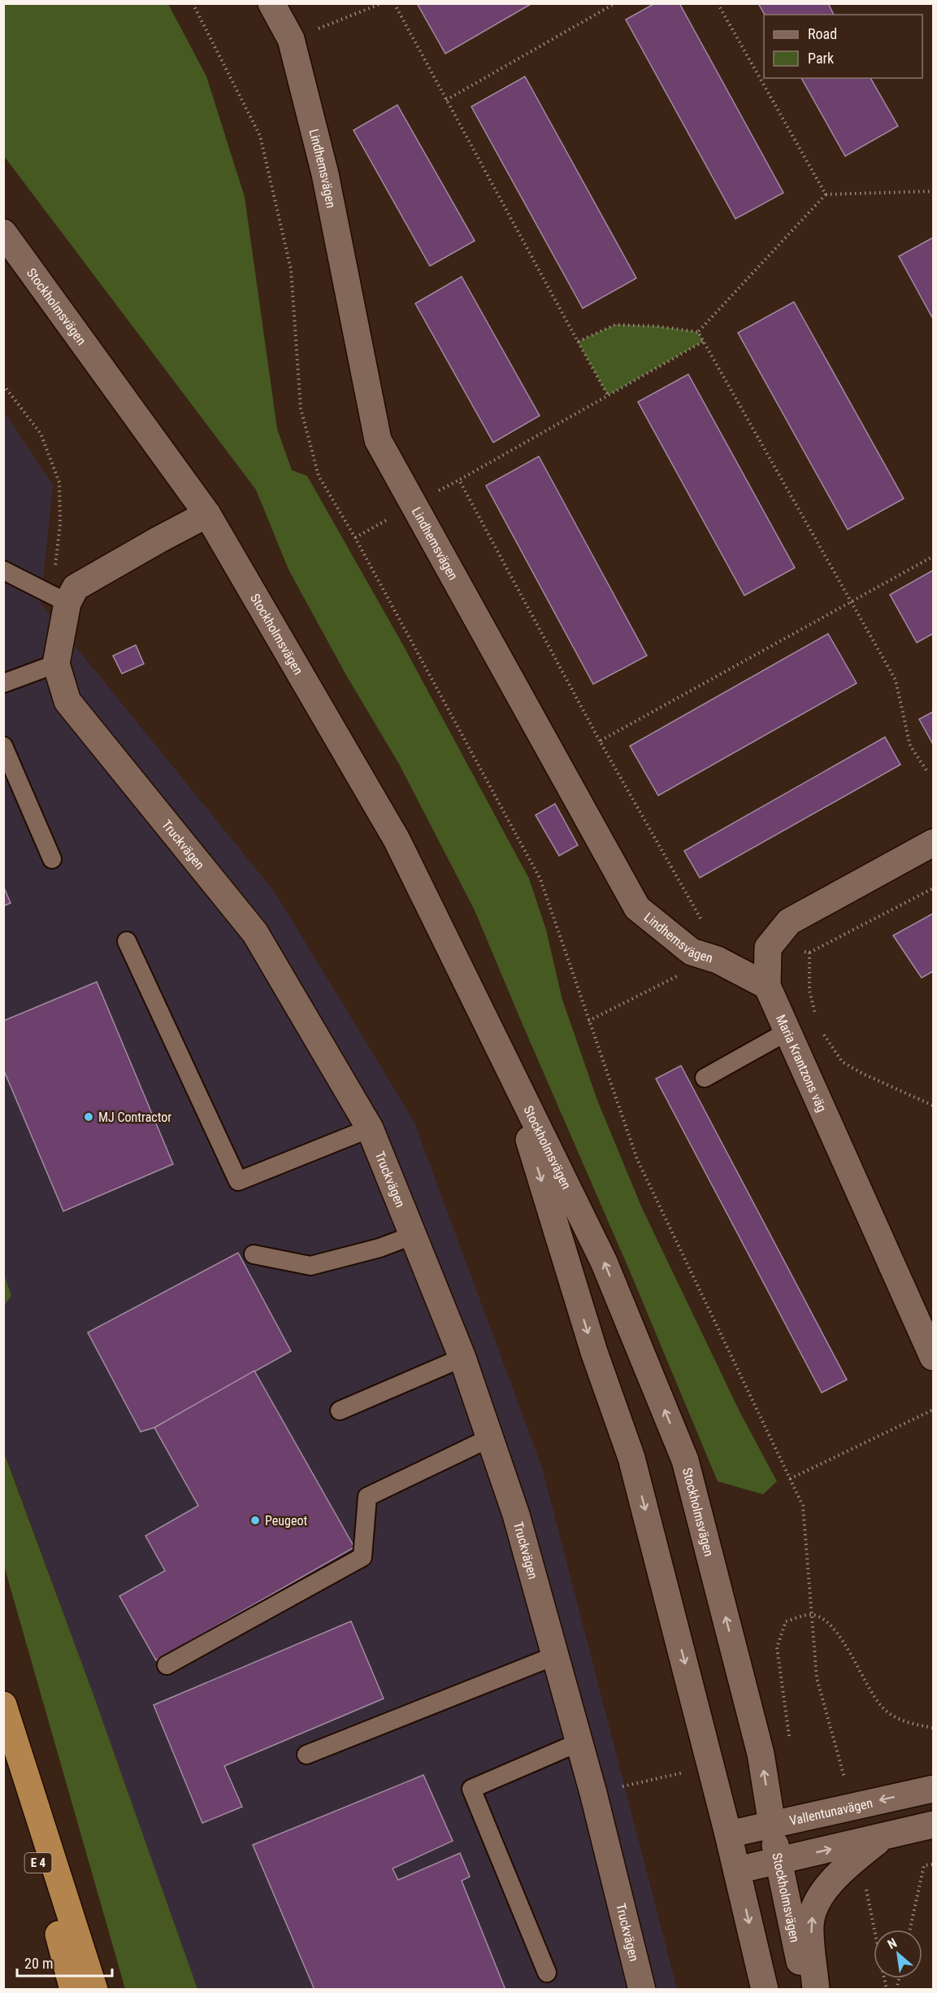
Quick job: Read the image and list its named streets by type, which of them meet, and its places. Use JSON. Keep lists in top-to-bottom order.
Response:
{
  "streets": {
    "highway": ["E 4"],
    "street": [
      "Lindhemsvägen",
      "Stockholmsvägen",
      "Truckvägen",
      "Maria Krantzons väg",
      "Vallentunavägen"
    ]
  },
  "crossings": [
    ["Lindhemsvägen", "Maria Krantzons väg"],
    ["Stockholmsvägen", "Vallentunavägen"]
  ],
  "places": ["MJ Contractor", "Peugeot"],
  "legend": ["Road", "Park"],
  "scale_bar": "20 m",
  "north": "top left"
}
